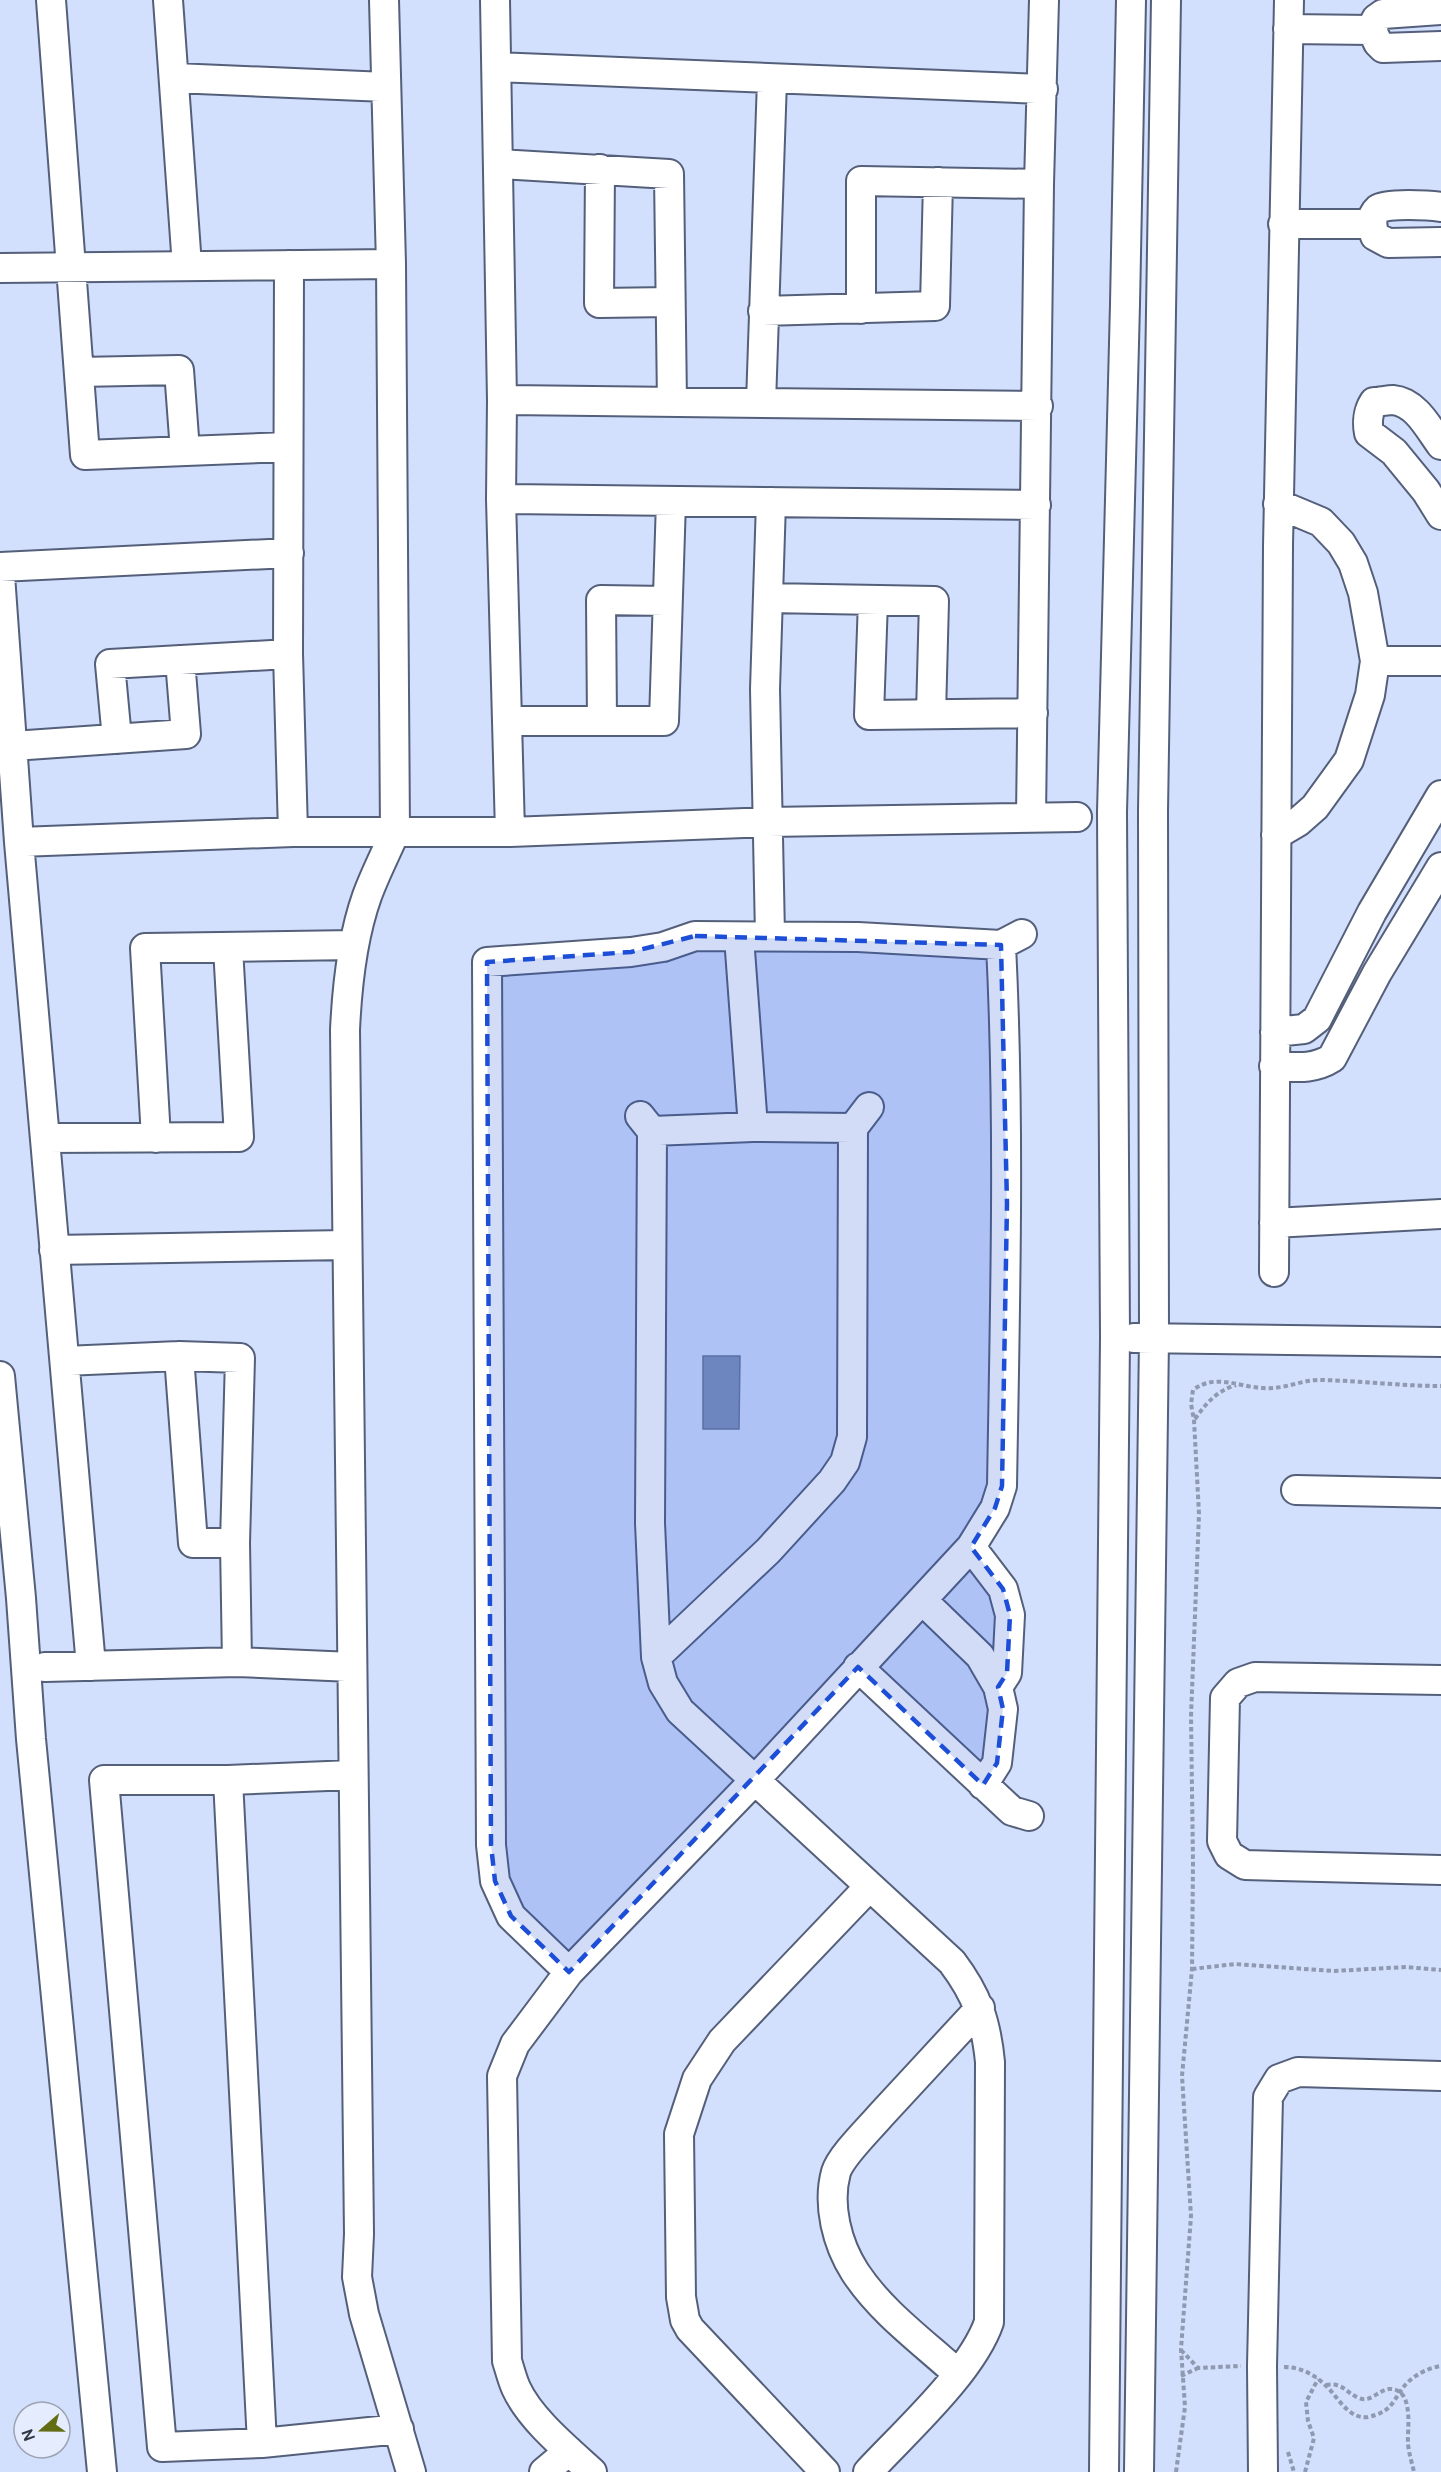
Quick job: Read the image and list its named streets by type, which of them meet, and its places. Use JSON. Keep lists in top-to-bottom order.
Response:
{
  "north": "left"
}
